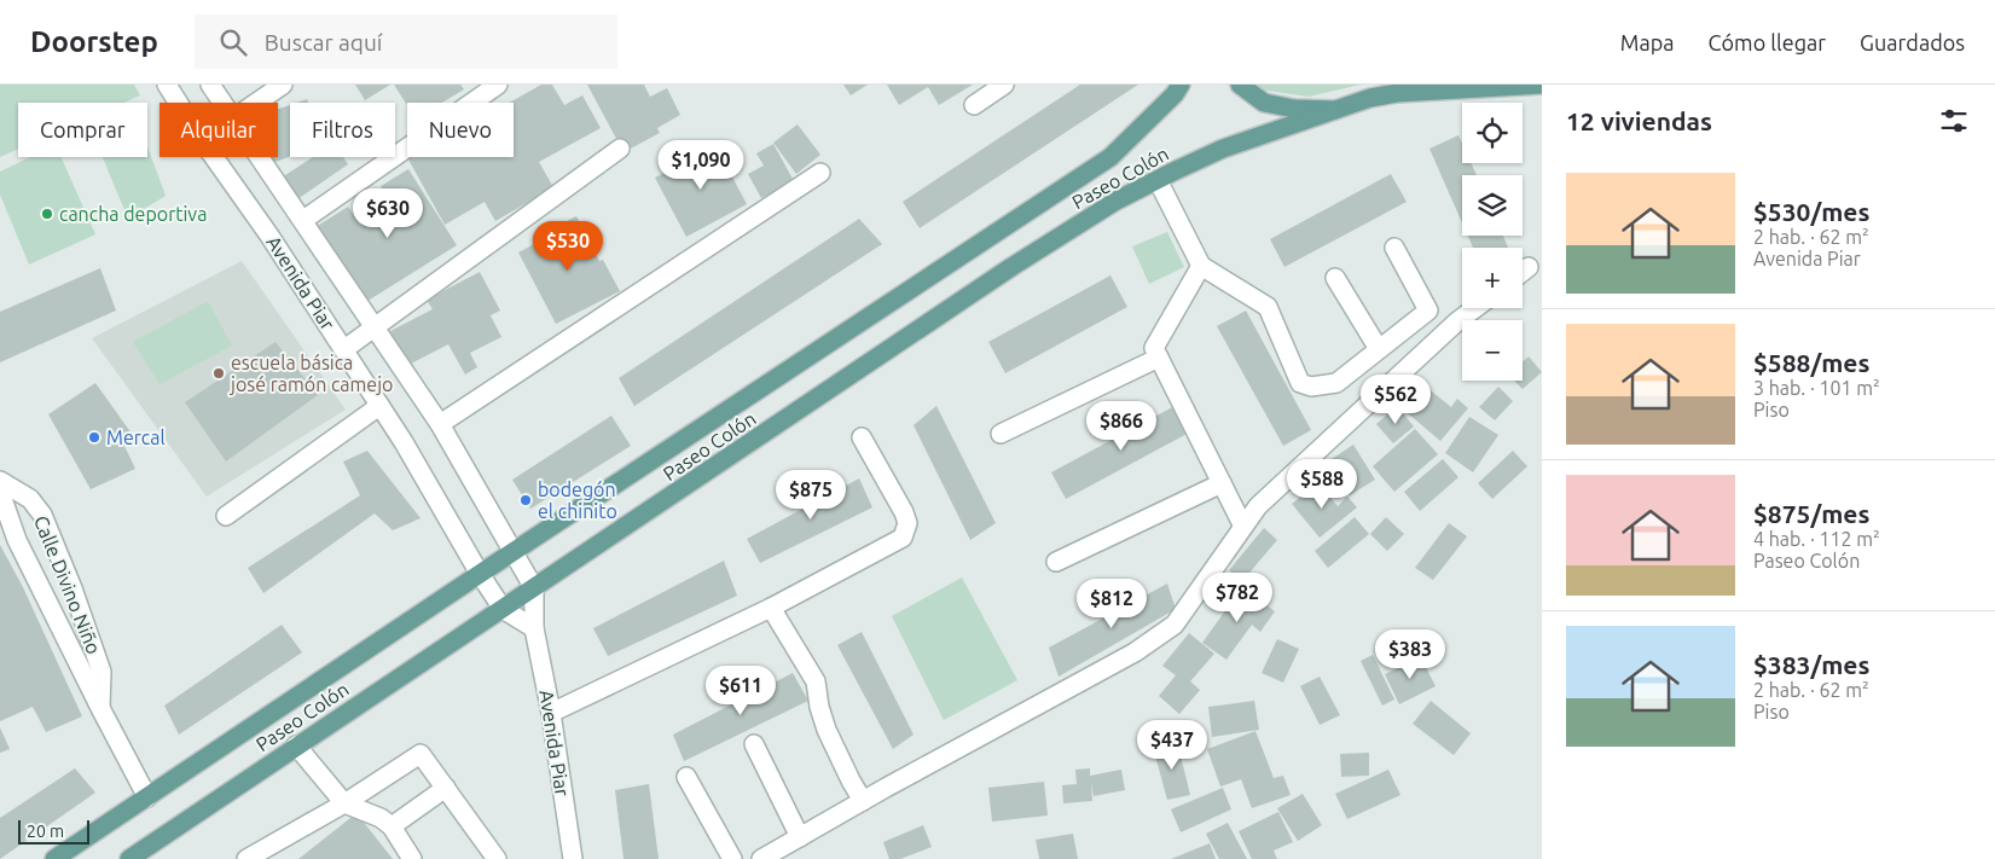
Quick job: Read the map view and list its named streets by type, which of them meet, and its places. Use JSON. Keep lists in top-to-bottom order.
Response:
{
  "streets": {
    "main road": ["Paseo Colón"],
    "street": ["Avenida Piar", "Calle Divino Niño"]
  },
  "crossings": [
    ["Paseo Colón", "Avenida Piar"],
    ["Paseo Colón", "Calle Divino Niño"]
  ],
  "places": [
    "cancha deportiva",
    "escuela básica josé ramón camejo",
    "Mercal",
    "bodegón el chinito"
  ],
  "scale_bar": "20 m",
  "page": {
    "header": "Doorstep",
    "search": "Buscar aquí",
    "nav": ["Mapa", "Cómo llegar", "Guardados"],
    "heading": "12 viviendas",
    "map_buttons": ["+", "−"],
    "chip": [
      "Comprar",
      "Alquilar",
      "Filtros",
      "Nuevo"
    ],
    "price": [
      "$1,090",
      "$630",
      "$530",
      "$562",
      "$866",
      "$588",
      "$875",
      "$782",
      "$812",
      "$383",
      "$611",
      "$437"
    ],
    "list": [
      {
        "name": "$530/mes",
        "note": "2 hab. · 62 m² · Avenida Piar"
      },
      {
        "name": "$588/mes",
        "note": "3 hab. · 101 m² · Piso"
      },
      {
        "name": "$875/mes",
        "note": "4 hab. · 112 m² · Paseo Colón"
      },
      {
        "name": "$383/mes",
        "note": "2 hab. · 62 m² · Piso"
      }
    ],
    "scale": "20 m"
  }
}
